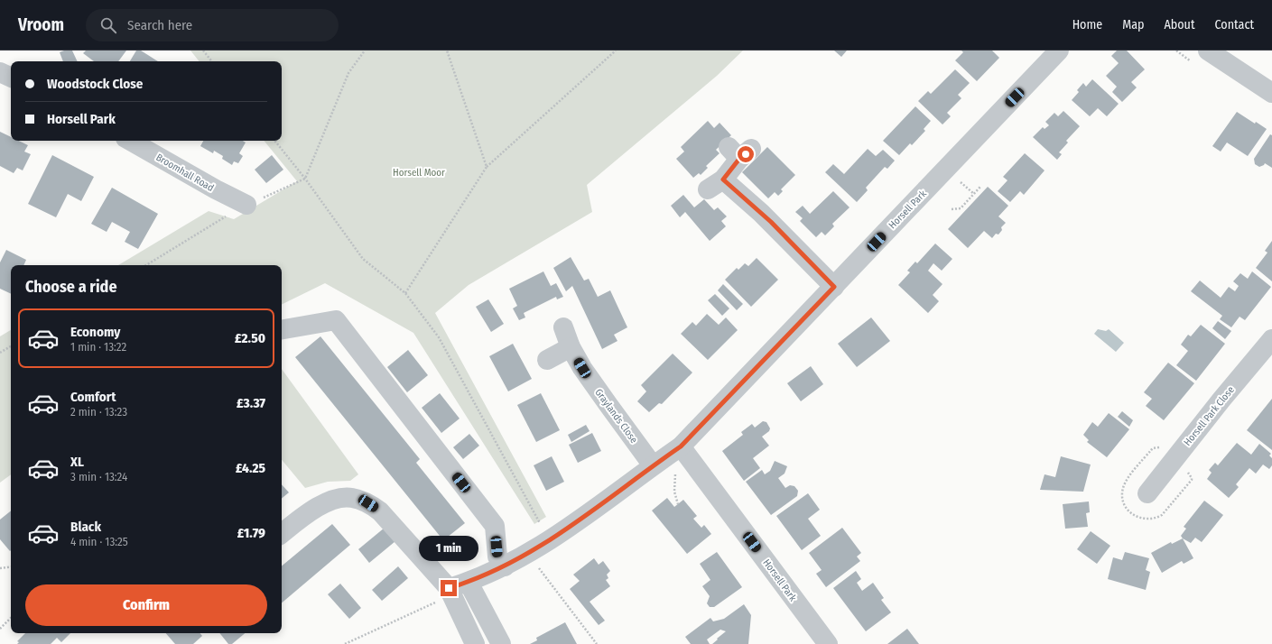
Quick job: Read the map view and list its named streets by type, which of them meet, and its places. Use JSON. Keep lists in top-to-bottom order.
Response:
{
  "streets": {
    "street": [
      "Broomhall Road",
      "Horsell Park",
      "Graylands Close",
      "Horsell Park Close"
    ]
  },
  "crossings": [
    ["Horsell Park", "Graylands Close"]
  ],
  "parks": ["Horsell Moor"],
  "page": {
    "header": "Vroom",
    "search": "Search here",
    "nav": [
      "Home",
      "Map",
      "About",
      "Contact"
    ],
    "banner": ["Woodstock Close", "Horsell Park"],
    "heading": "Choose a ride",
    "list": [
      {
        "name": "Economy",
        "note": "1 min · 13:22",
        "value": "£2.50"
      },
      {
        "name": "Comfort",
        "note": "2 min · 13:23",
        "value": "£3.37"
      },
      {
        "name": "XL",
        "note": "3 min · 13:24",
        "value": "£4.25"
      },
      {
        "name": "Black",
        "note": "4 min · 13:25",
        "value": "£1.79"
      }
    ],
    "bubble": "1 min",
    "buttons": "Confirm"
  }
}
